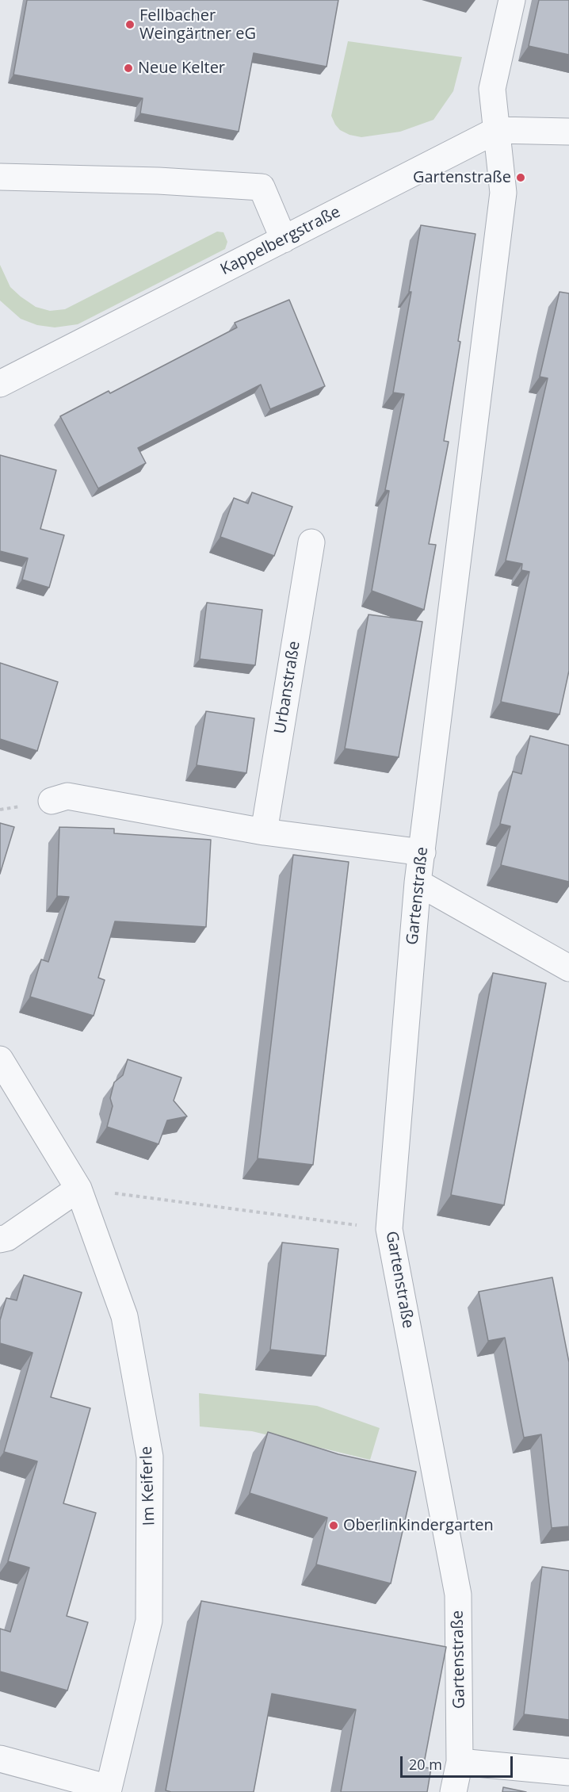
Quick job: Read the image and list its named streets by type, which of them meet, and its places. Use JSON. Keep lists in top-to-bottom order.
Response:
{
  "streets": {
    "street": [
      "Kappelbergstraße",
      "Urbanstraße",
      "Gartenstraße",
      "Im Keiferle"
    ]
  },
  "crossings": [
    ["Kappelbergstraße", "Gartenstraße"]
  ],
  "places": [
    "Fellbacher Weingärtner eG",
    "Neue Kelter",
    "Gartenstraße",
    "Oberlinkindergarten"
  ],
  "scale_bar": "20 m"
}
